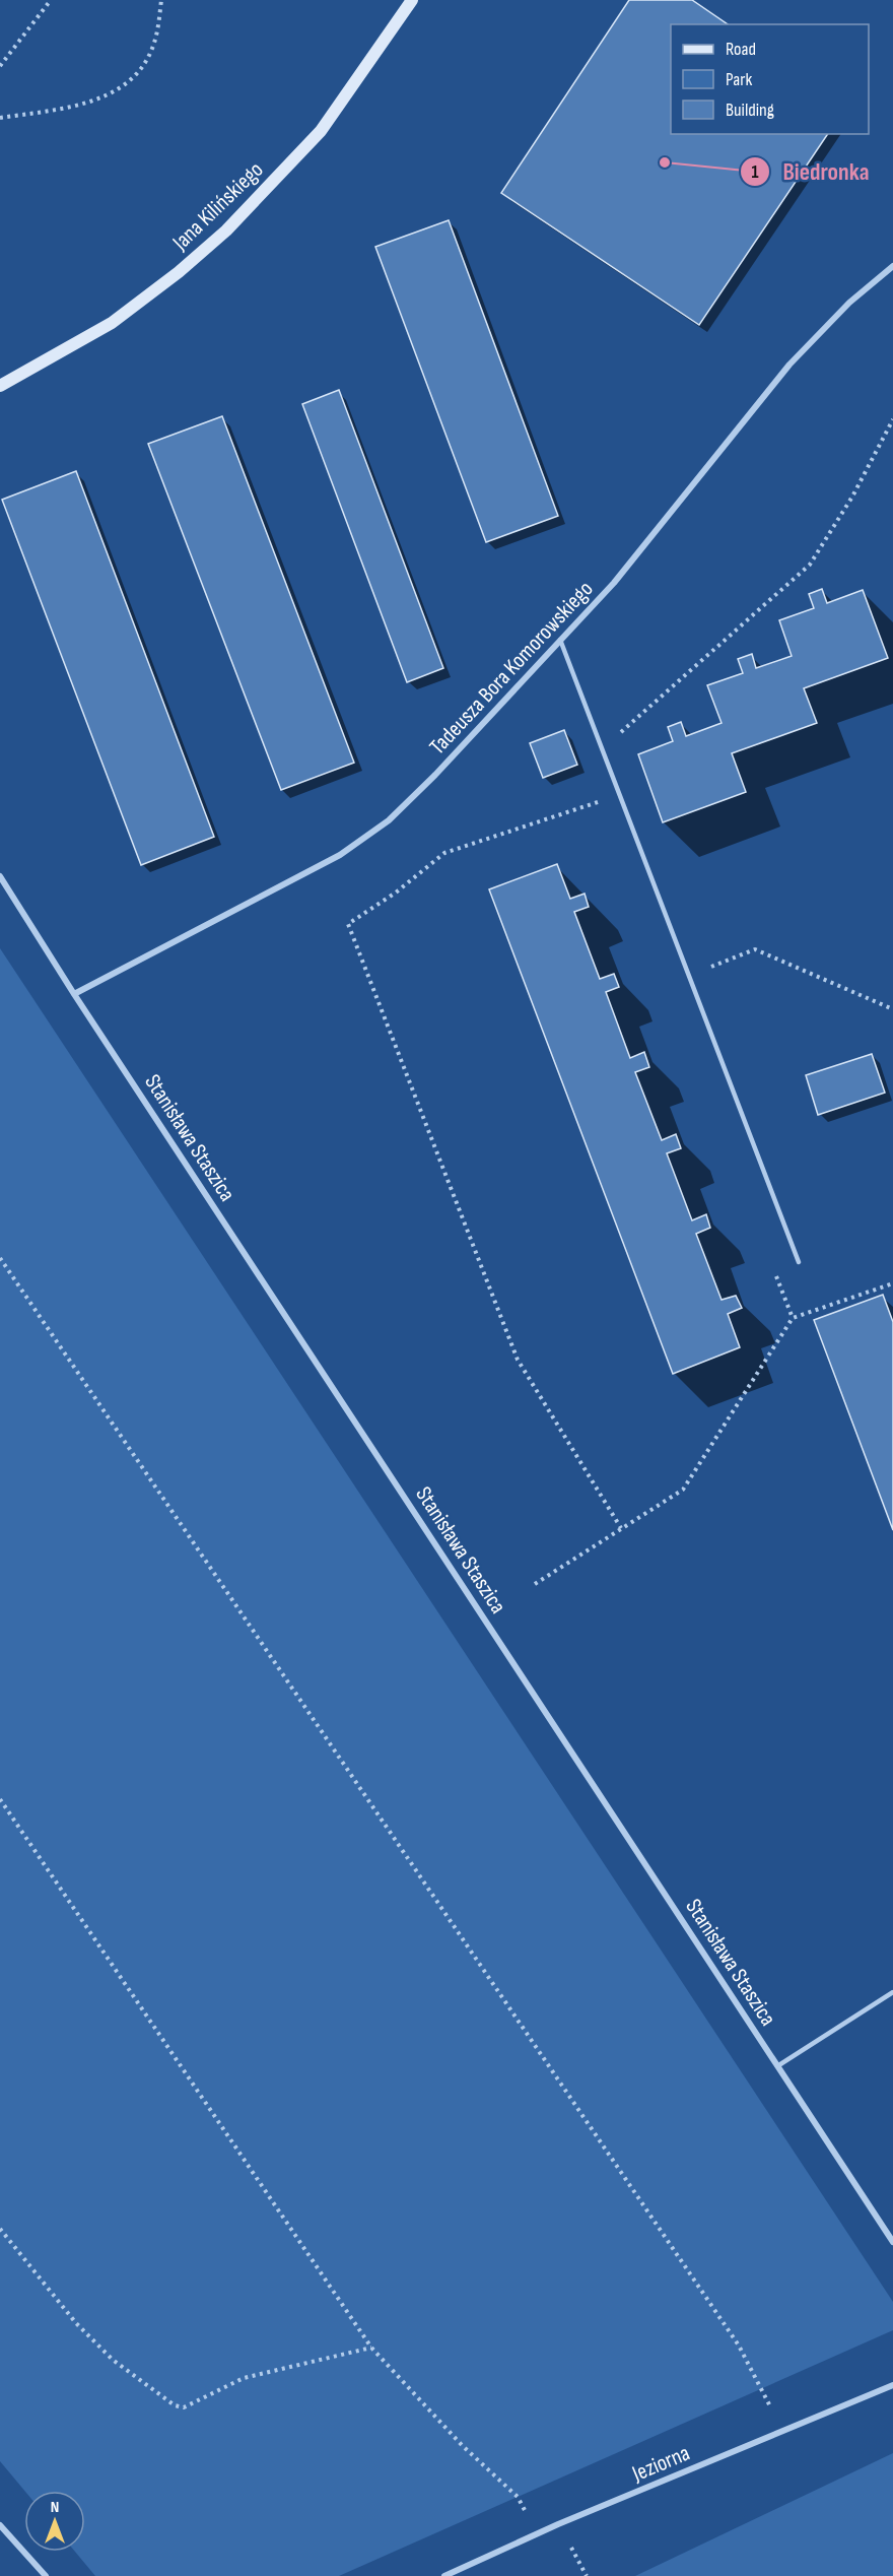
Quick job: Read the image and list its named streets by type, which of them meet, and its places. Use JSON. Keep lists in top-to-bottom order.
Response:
{
  "streets": {
    "main road": ["Jana Kilińskiego"],
    "street": ["Tadeusza Bora Komorowskiego", "Stanisława Staszica", "Jeziorna"]
  },
  "crossings": [
    ["Tadeusza Bora Komorowskiego", "Stanisława Staszica"]
  ],
  "places": ["Biedronka"],
  "legend": ["Road", "Park", "Building"],
  "north": "top"
}
